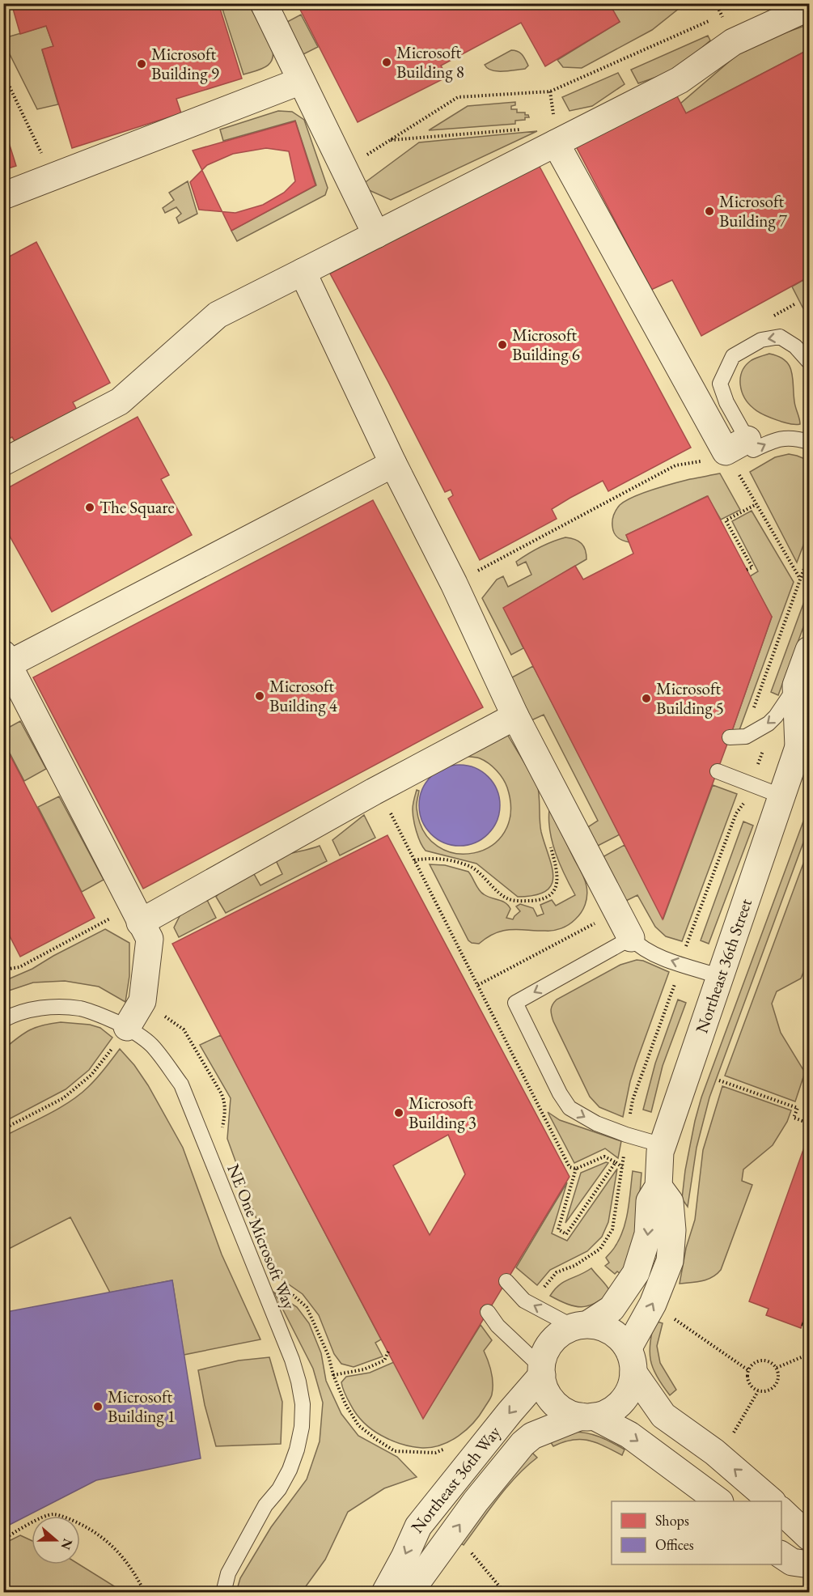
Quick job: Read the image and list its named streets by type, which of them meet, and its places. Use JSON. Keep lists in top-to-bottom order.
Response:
{
  "streets": {
    "street": ["Northeast 36th Street", "Northeast 36th Way"],
    "lane": ["NE One Microsoft Way"]
  },
  "crossings": [
    ["Northeast 36th Street", "Northeast 36th Way"]
  ],
  "places": [
    "Microsoft Building 8",
    "Microsoft Building 9",
    "Microsoft Building 7",
    "Microsoft Building 6",
    "The Square",
    "Microsoft Building 4",
    "Microsoft Building 5",
    "Microsoft Building 3",
    "Microsoft Building 1"
  ],
  "legend": ["Shops", "Offices"],
  "north": "right"
}
